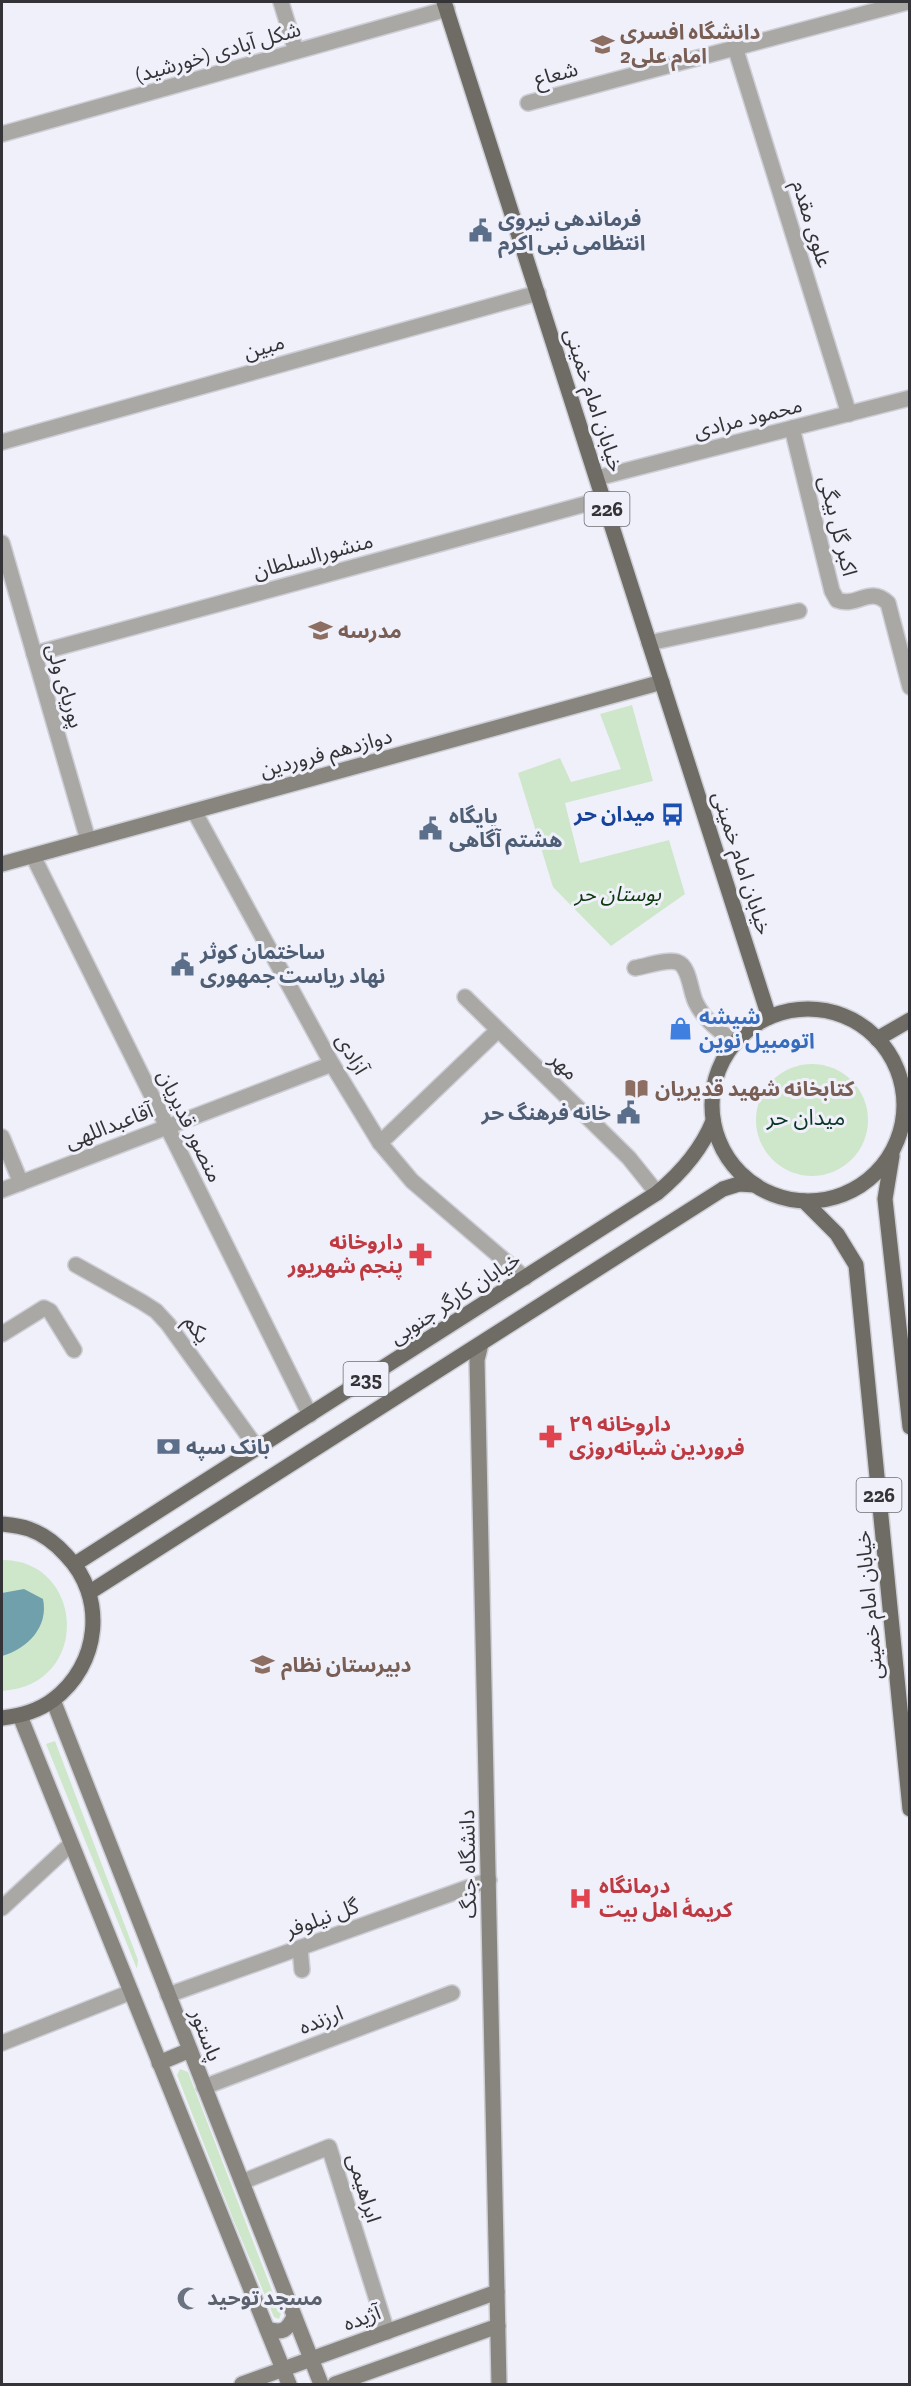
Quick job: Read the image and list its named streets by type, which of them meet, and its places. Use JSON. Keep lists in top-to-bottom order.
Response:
{
  "streets": {
    "main road": [
      "خیابان امام خمینی",
      "226",
      "دوازدهم فروردین",
      "خیابان کارگر جنوبی",
      "235",
      "دانشگاه جنگ",
      "پاستور",
      "آژیده"
    ],
    "street": [
      "شکل آبادی (خورشید)",
      "شعاع",
      "علوی مقدم",
      "مبین",
      "محمود مرادی",
      "اکبر گل بیگی",
      "منشورالسلطان",
      "پوریای ولی",
      "آزادی",
      "مهر",
      "آقاعبداللهی",
      "منصور قدیریان",
      "یکم",
      "گل نیلوفر",
      "ارزنده",
      "ابراهیمی"
    ]
  },
  "crossings": [
    ["شکل آبادی (خورشید)", "خیابان امام خمینی"],
    ["شعاع", "علوی مقدم"],
    ["علوی مقدم", "محمود مرادی"],
    ["مبین", "خیابان امام خمینی"],
    ["خیابان امام خمینی", "محمود مرادی"],
    ["خیابان امام خمینی", "منشورالسلطان"],
    ["خیابان امام خمینی", "دوازدهم فروردین"],
    ["خیابان امام خمینی", "خیابان کارگر جنوبی"],
    ["خیابان امام خمینی", "235"],
    ["محمود مرادی", "اکبر گل بیگی"],
    ["منشورالسلطان", "پوریای ولی"],
    ["پوریای ولی", "دوازدهم فروردین"],
    ["دوازدهم فروردین", "آزادی"],
    ["دوازدهم فروردین", "منصور قدیریان"],
    ["آزادی", "آقاعبداللهی"],
    ["آزادی", "خیابان کارگر جنوبی"],
    ["مهر", "خیابان کارگر جنوبی"],
    ["آقاعبداللهی", "منصور قدیریان"],
    ["منصور قدیریان", "خیابان کارگر جنوبی"],
    ["خیابان کارگر جنوبی", "یکم"],
    ["خیابان کارگر جنوبی", "235"],
    ["235", "دانشگاه جنگ"],
    ["دانشگاه جنگ", "گل نیلوفر"],
    ["دانشگاه جنگ", "آژیده"],
    ["گل نیلوفر", "پاستور"],
    ["ارزنده", "پاستور"],
    ["پاستور", "ابراهیمی"],
    ["پاستور", "آژیده"],
    ["ابراهیمی", "آژیده"]
  ],
  "districts": ["میدان حر"],
  "parks": ["بوستان حر"],
  "places": {
    "school or university": ["دانشگاه افسری امام علی2", "مدرسه", "دبیرستان نظام"],
    "public building": [
      "فرماندهی نیروی انتظامی نبی اکرم",
      "پایگاه هشتم آگاهی",
      "ساختمان کوثر نهاد ریاست جمهوری",
      "خانه فرهنگ حر"
    ],
    "bus stop": ["میدان حر"],
    "shop": ["شیشه اتومبیل نوین"],
    "library": ["کتابخانه شهید قدیریان"],
    "pharmacy": ["داروخانه پنجم شهریور", "داروخانه ۲۹ فروردین شبانه‌روزی"],
    "bank": ["بانک سپه"],
    "hospital": ["درمانگاه کریمهٔ اهل بیت"],
    "mosque": ["مسجد توحید"]
  }
}
